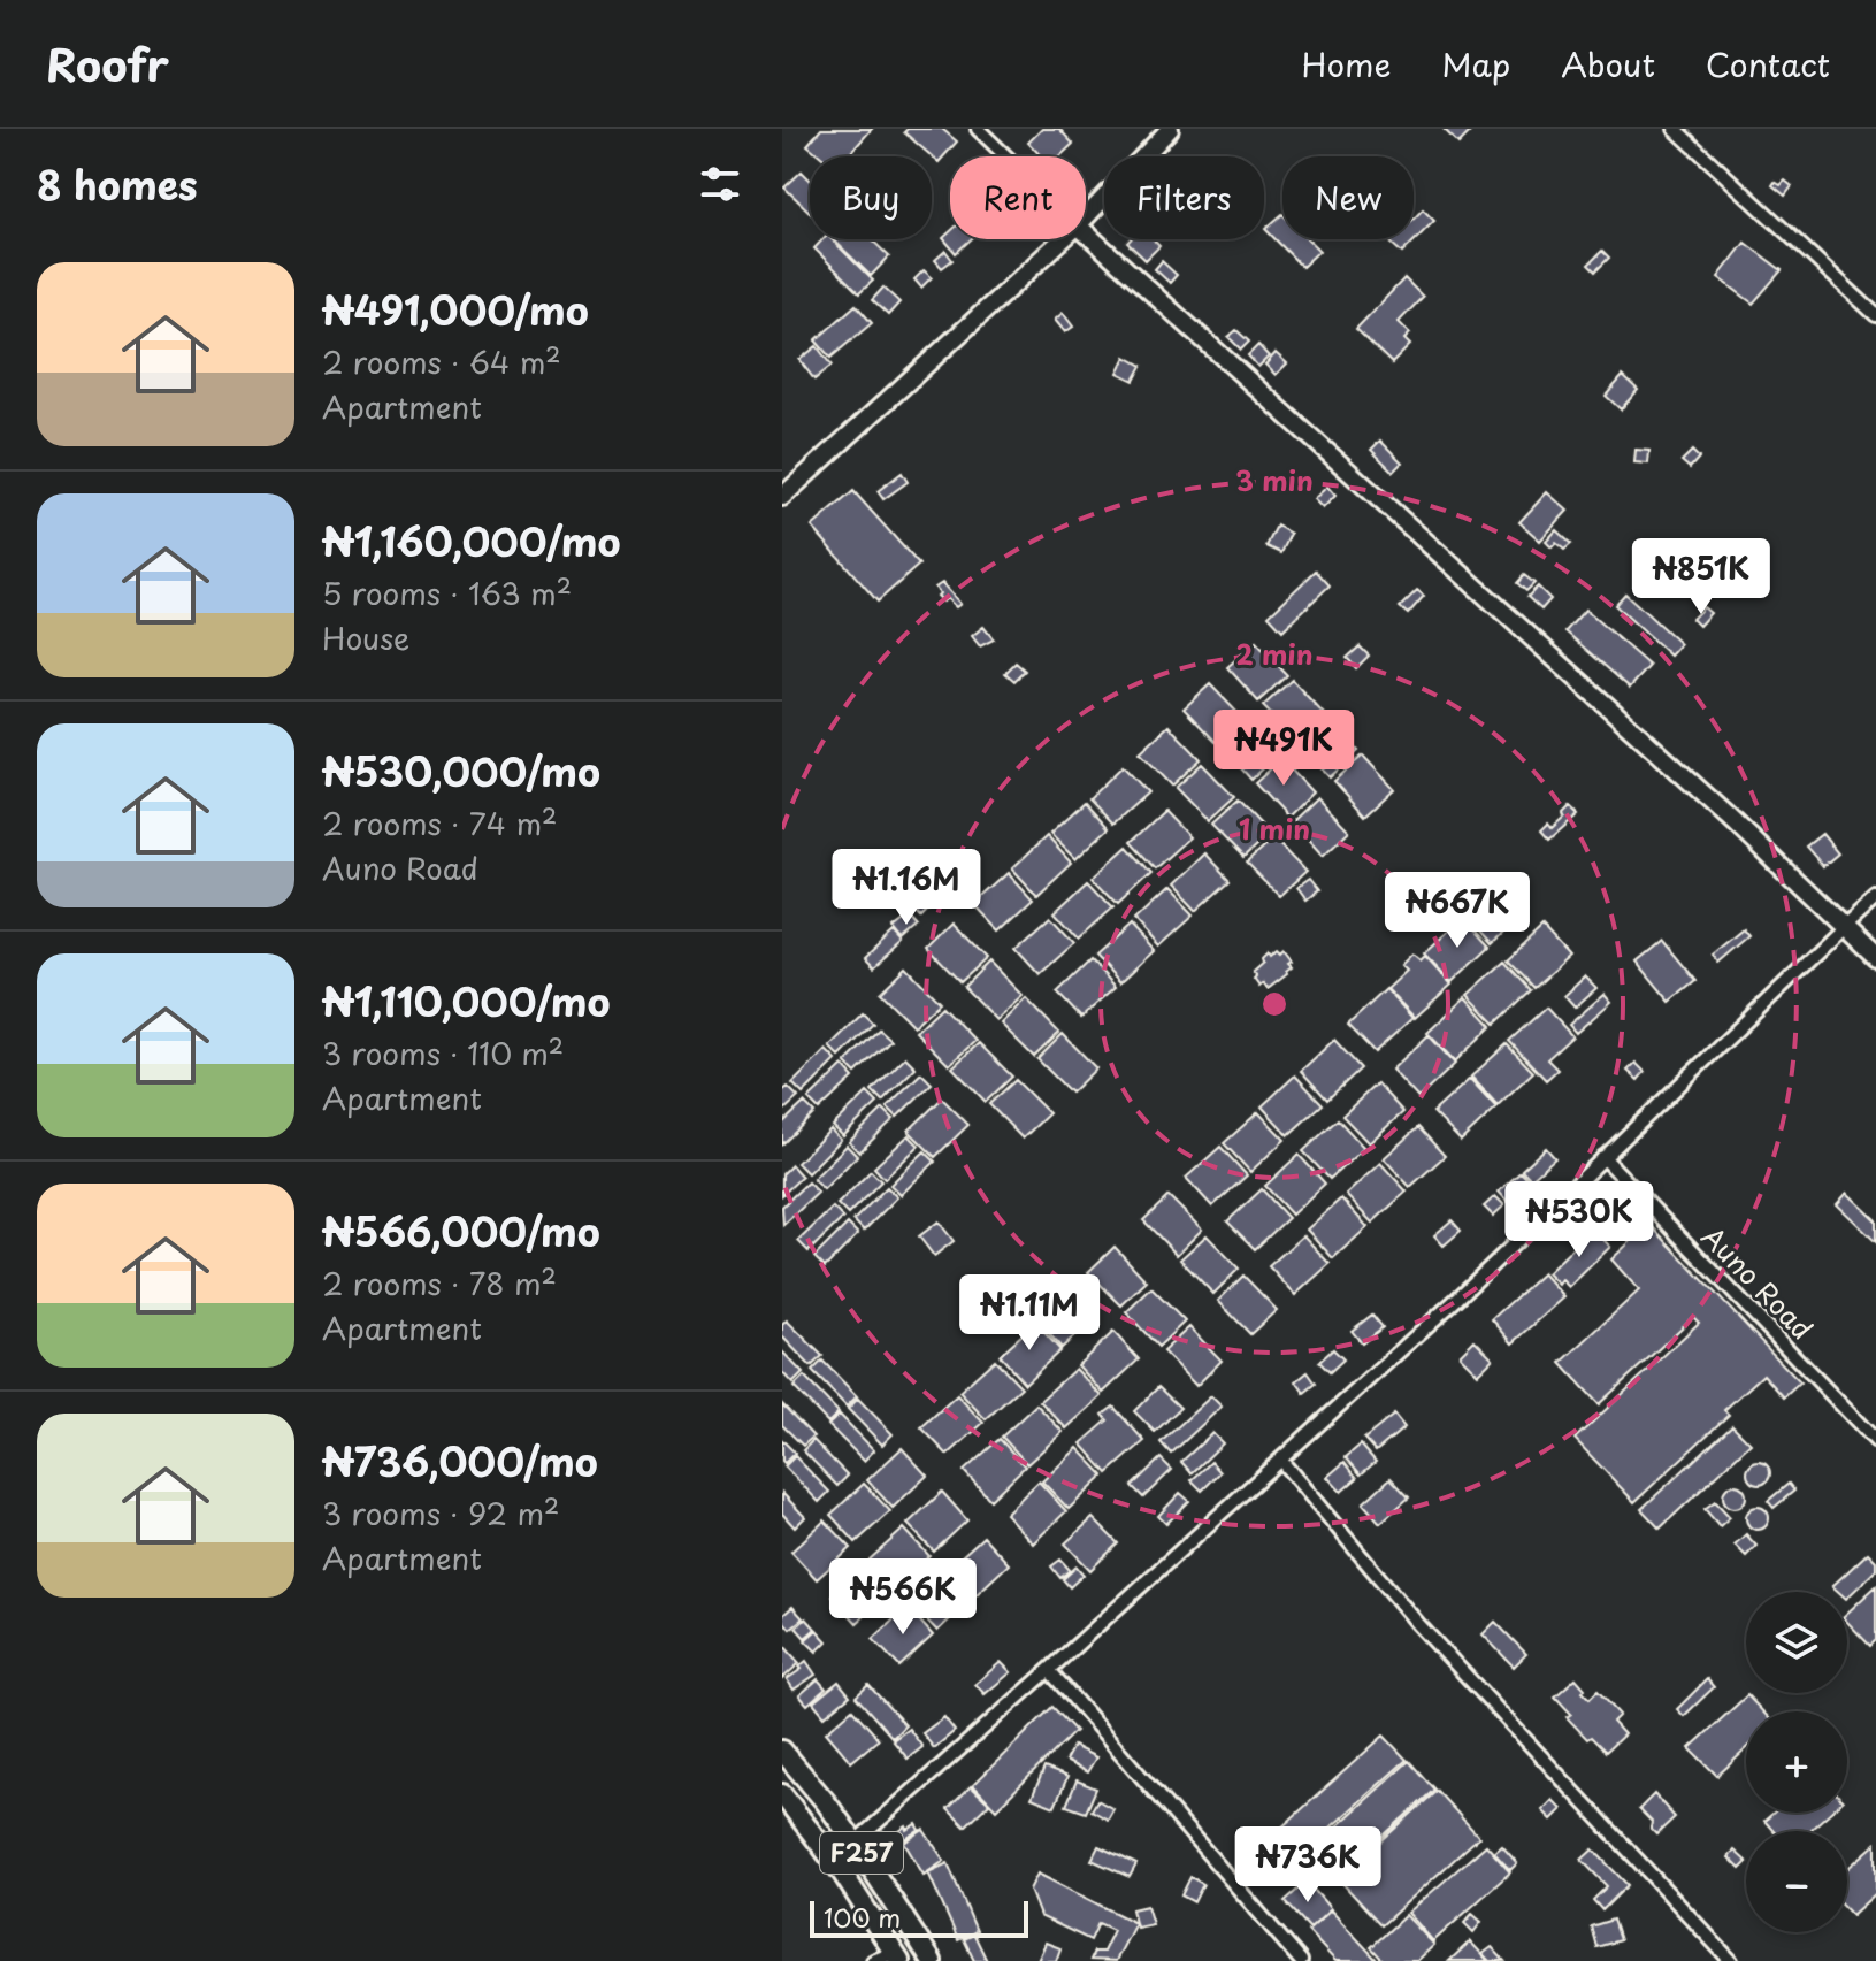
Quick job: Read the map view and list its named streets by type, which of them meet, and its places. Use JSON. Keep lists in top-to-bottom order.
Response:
{
  "streets": {
    "main road": ["F257"],
    "street": ["Auno Road"]
  },
  "scale_bar": "100 m",
  "page": {
    "header": "Roofr",
    "nav": [
      "Home",
      "Map",
      "About",
      "Contact"
    ],
    "heading": "8 homes",
    "chip": [
      "Buy",
      "Rent",
      "Filters",
      "New"
    ],
    "list": [
      {
        "name": "₦491,000/mo",
        "note": "2 rooms · 64 m² · Apartment"
      },
      {
        "name": "₦1,160,000/mo",
        "note": "5 rooms · 163 m² · House"
      },
      {
        "name": "₦530,000/mo",
        "note": "2 rooms · 74 m² · Auno Road"
      },
      {
        "name": "₦1,110,000/mo",
        "note": "3 rooms · 110 m² · Apartment"
      },
      {
        "name": "₦566,000/mo",
        "note": "2 rooms · 78 m² · Apartment"
      },
      {
        "name": "₦736,000/mo",
        "note": "3 rooms · 92 m² · Apartment"
      }
    ],
    "price": [
      "₦851K",
      "₦491K",
      "₦1.16M",
      "₦667K",
      "₦530K",
      "₦1.11M",
      "₦566K",
      "₦736K"
    ],
    "map_buttons": ["+", "−"],
    "scale": "100 m"
  },
  "rings": ["3 min", "2 min", "1 min"]
}
